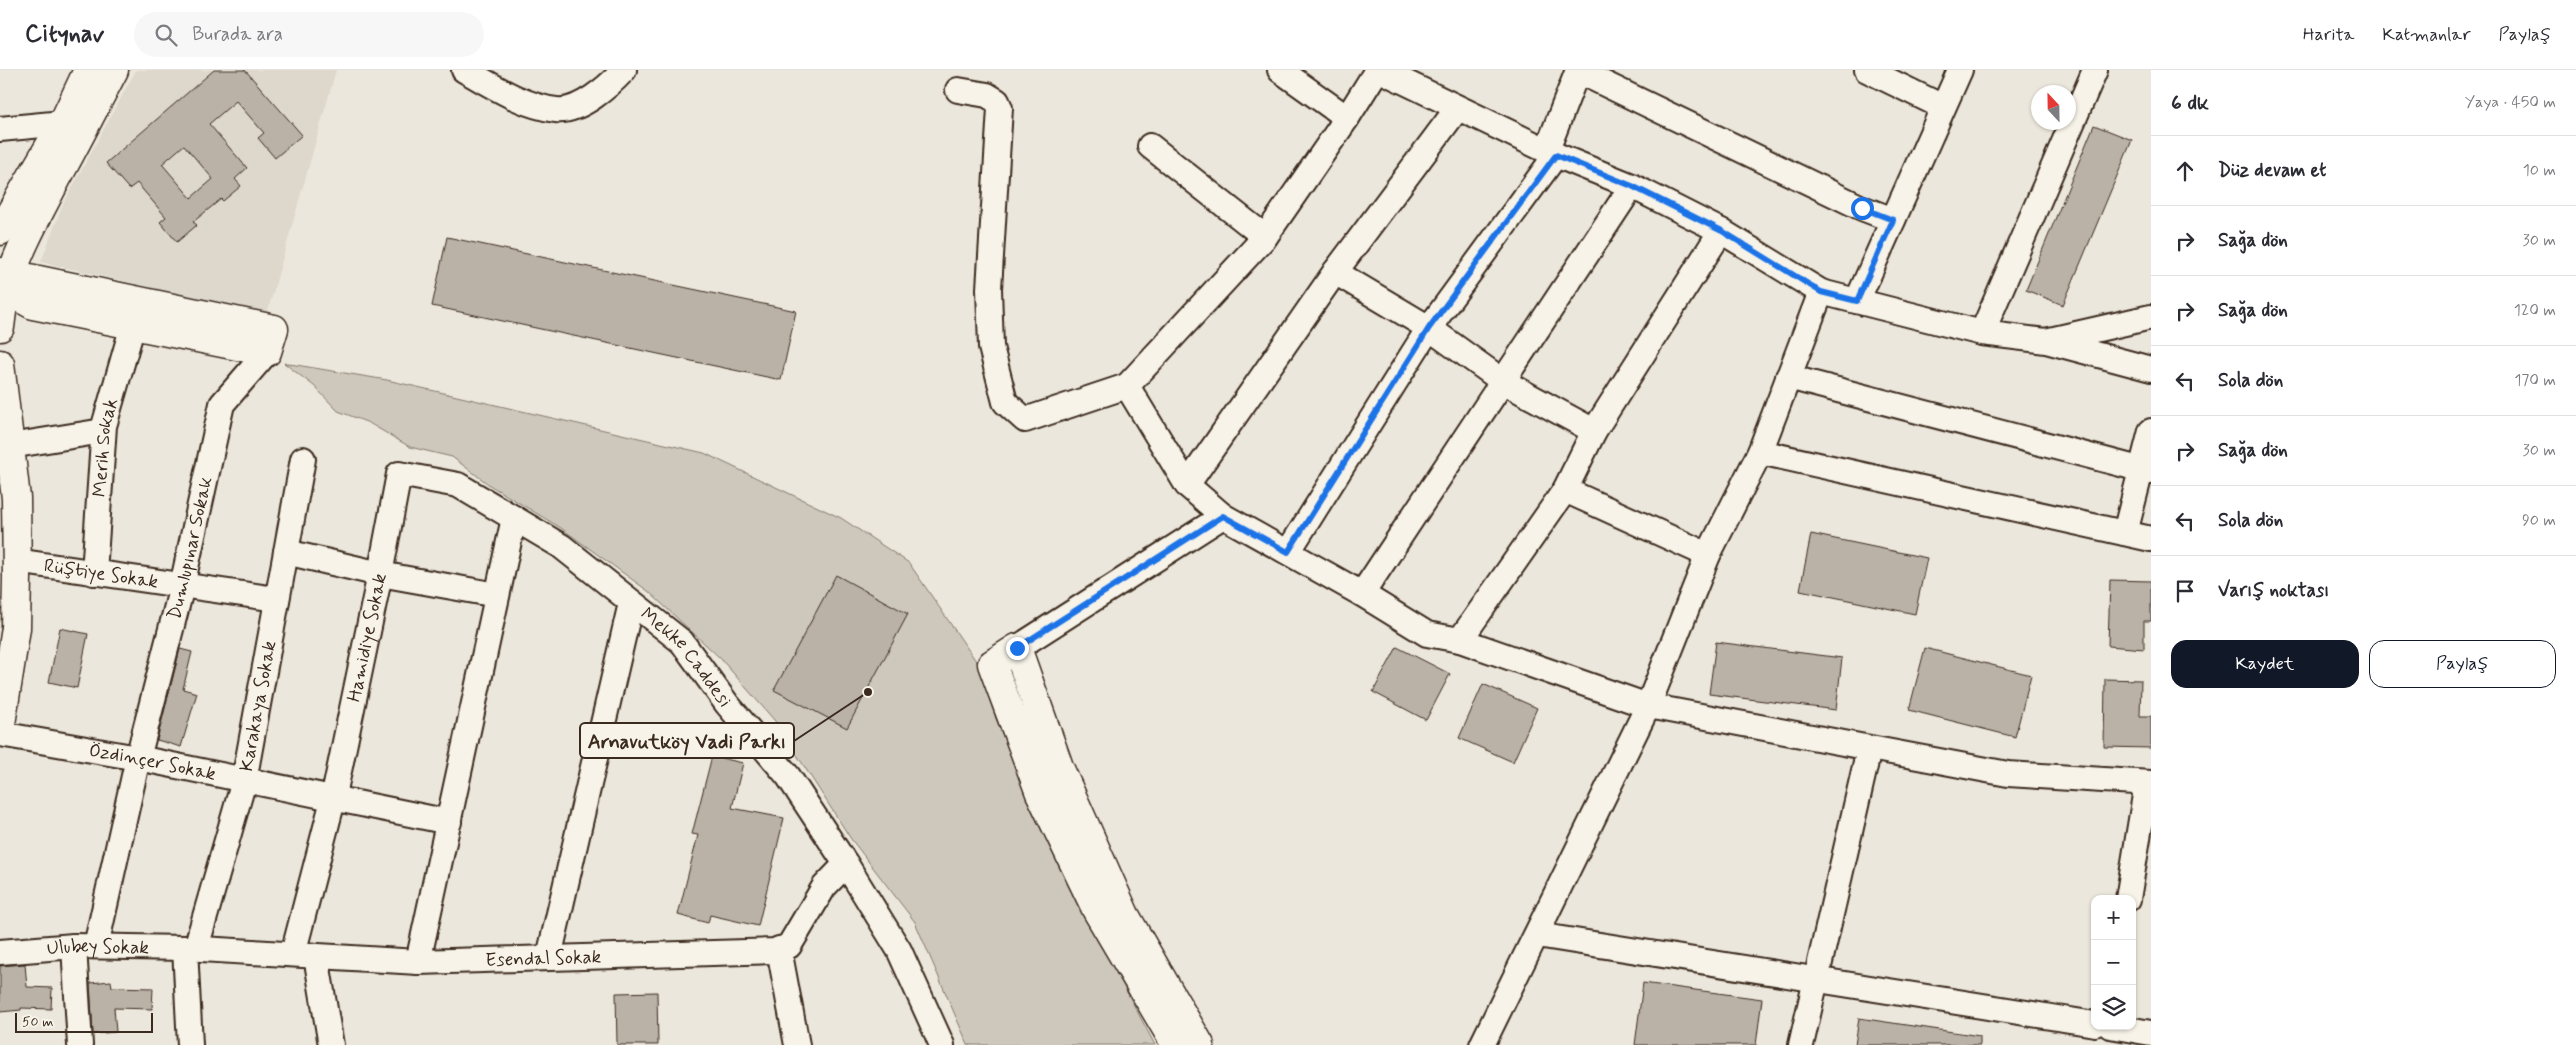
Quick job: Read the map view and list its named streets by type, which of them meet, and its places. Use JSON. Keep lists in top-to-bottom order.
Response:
{
  "streets": {
    "street": [
      "Merih Sokak",
      "Dumlupınar Sokak",
      "Rüştiye Sokak",
      "Hamidiye Sokak",
      "Mekke Caddesi",
      "Karakaya Sokak",
      "Özdinçer Sokak",
      "Ulubey Sokak",
      "Esendal Sokak"
    ]
  },
  "crossings": [
    ["Merih Sokak", "Rüştiye Sokak"],
    ["Dumlupınar Sokak", "Rüştiye Sokak"],
    ["Dumlupınar Sokak", "Özdinçer Sokak"],
    ["Dumlupınar Sokak", "Ulubey Sokak"],
    ["Rüştiye Sokak", "Karakaya Sokak"],
    ["Hamidiye Sokak", "Mekke Caddesi"],
    ["Hamidiye Sokak", "Özdinçer Sokak"],
    ["Hamidiye Sokak", "Esendal Sokak"],
    ["Karakaya Sokak", "Özdinçer Sokak"],
    ["Karakaya Sokak", "Ulubey Sokak"],
    ["Karakaya Sokak", "Esendal Sokak"],
    ["Ulubey Sokak", "Esendal Sokak"]
  ],
  "places": ["Arnavutköy Vadi Parkı"],
  "scale_bar": "50 m",
  "north": "top",
  "page": {
    "header": "Citynav",
    "search": "Burada ara",
    "nav": ["Harita", "Katmanlar", "Paylaş"],
    "heading": ["6 dk", "Yaya · 450 m"],
    "list": [
      ["Düz devam et", "10 m"],
      ["Sağa dön", "30 m"],
      ["Sağa dön", "120 m"],
      ["Sola dön", "170 m"],
      ["Sağa dön", "30 m"],
      ["Sola dön", "90 m"],
      "Varış noktası"
    ],
    "buttons": ["Kaydet", "Paylaş"],
    "map_buttons": ["+", "−"],
    "scale": "50 m"
  }
}
